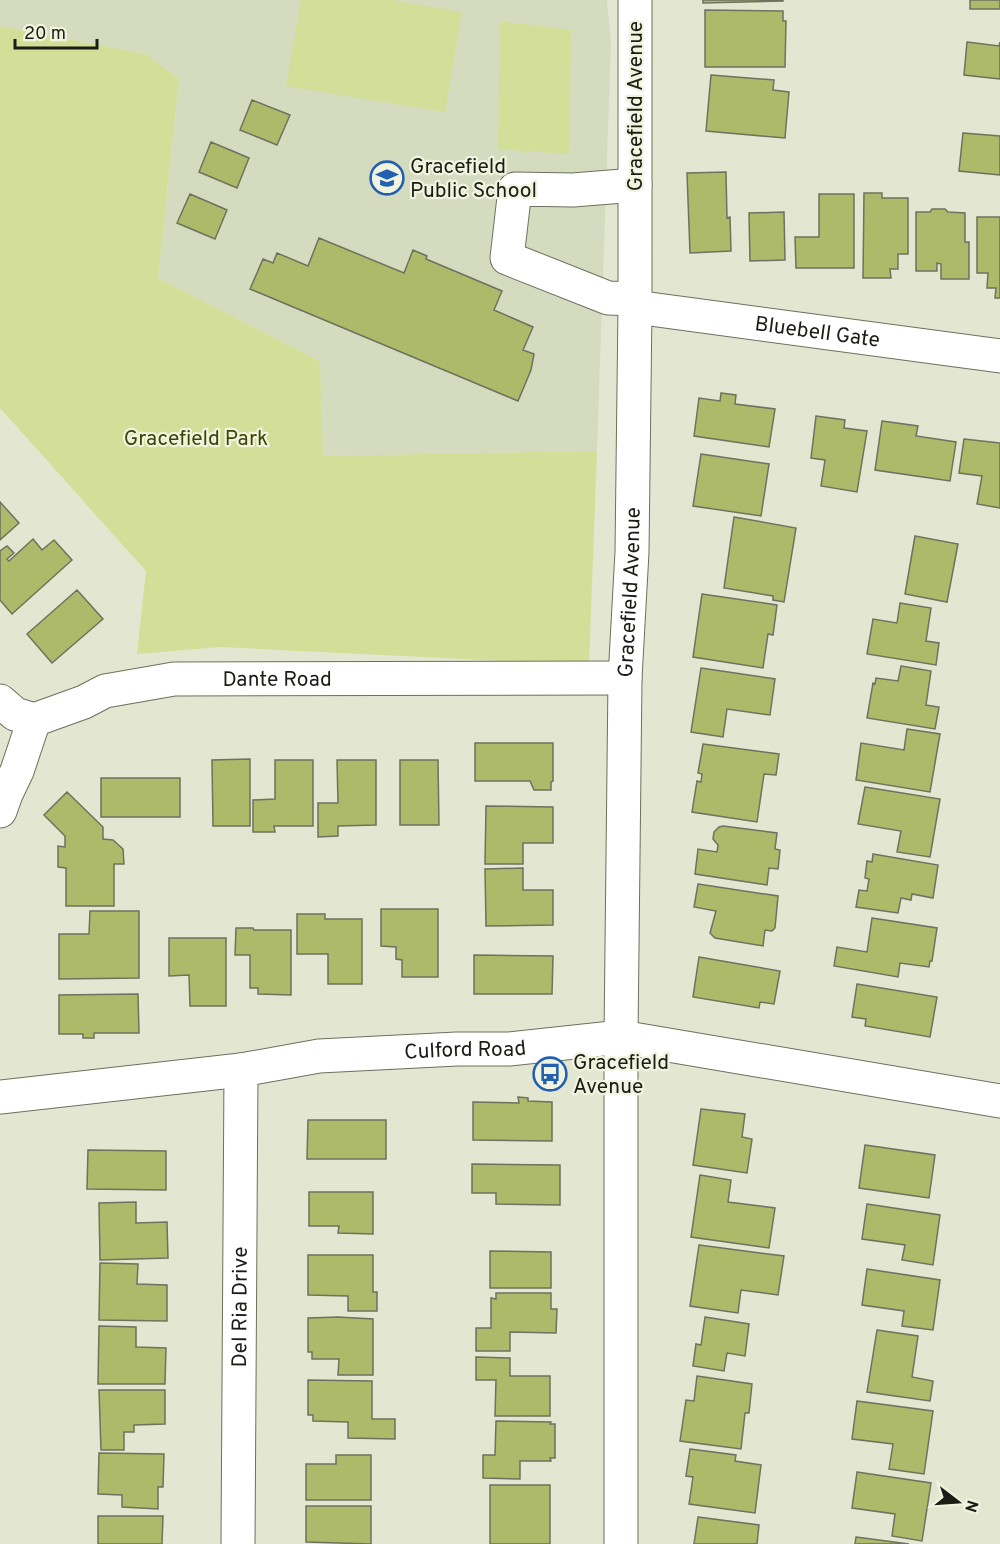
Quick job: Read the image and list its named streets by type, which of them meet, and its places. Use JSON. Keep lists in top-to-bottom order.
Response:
{
  "streets": {
    "street": [
      "Gracefield Avenue",
      "Bluebell Gate",
      "Dante Road",
      "Culford Road",
      "Del Ria Drive"
    ]
  },
  "crossings": [
    ["Gracefield Avenue", "Bluebell Gate"],
    ["Gracefield Avenue", "Dante Road"],
    ["Gracefield Avenue", "Culford Road"],
    ["Culford Road", "Del Ria Drive"]
  ],
  "parks": ["Gracefield Park"],
  "places": {
    "school or university": ["Gracefield Public School"],
    "bus stop": ["Gracefield Avenue"]
  },
  "scale_bar": "20 m",
  "north": "right"
}
